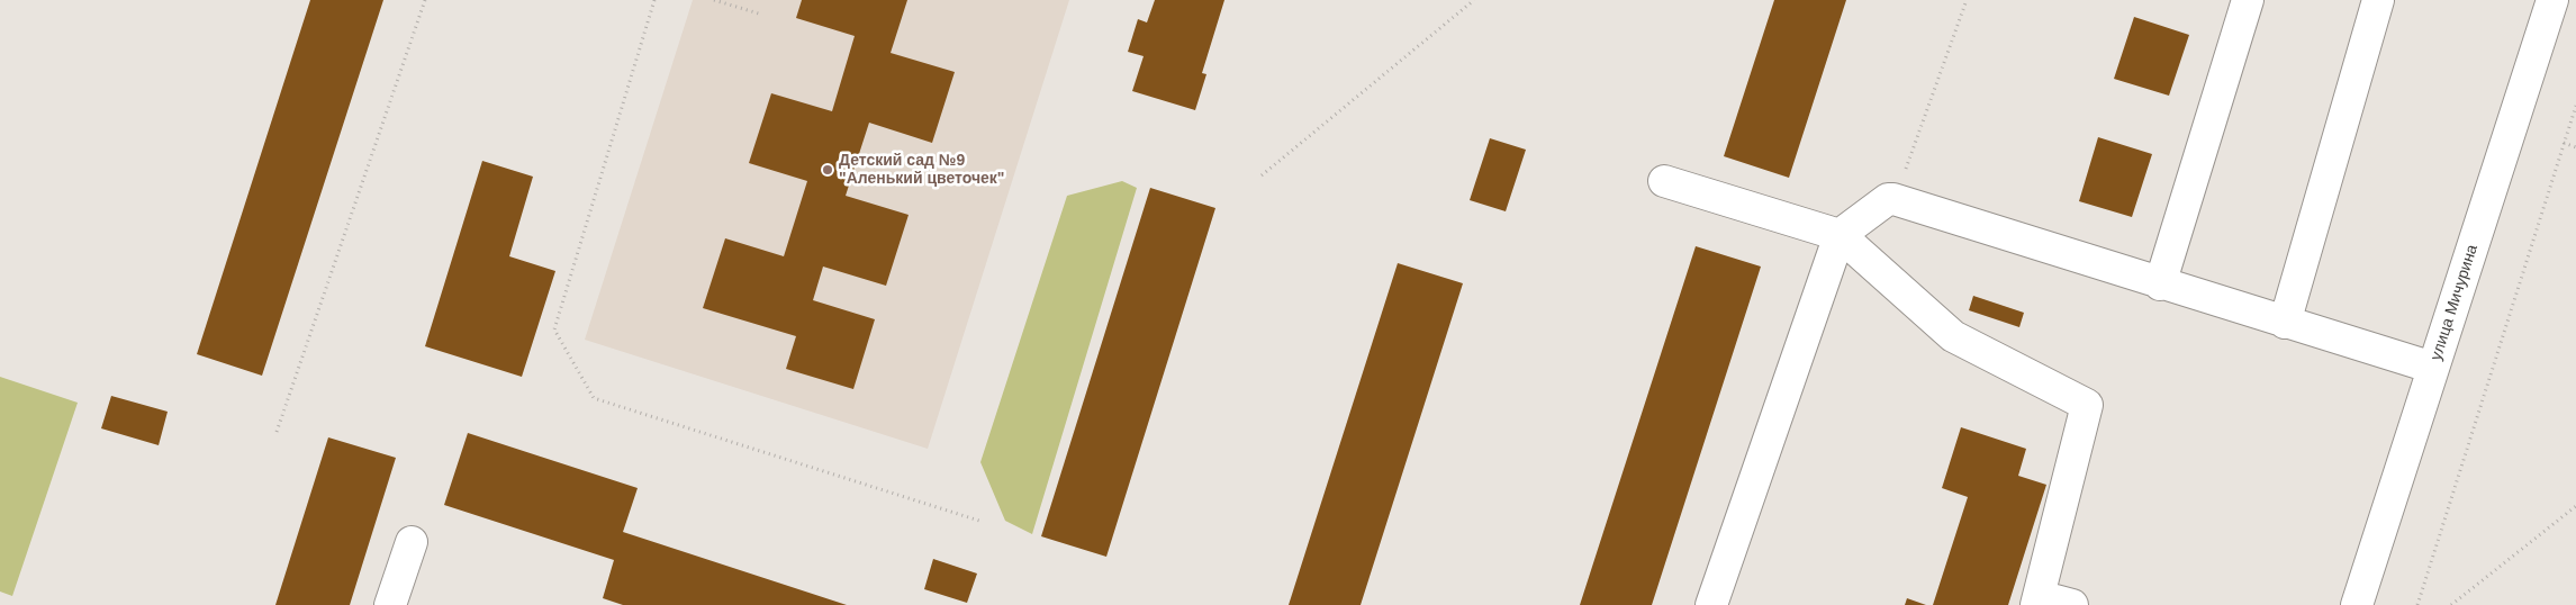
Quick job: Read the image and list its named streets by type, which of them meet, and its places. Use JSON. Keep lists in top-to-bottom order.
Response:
{
  "streets": {
    "street": ["улица Мичурина"]
  },
  "places": ["Детский сад №9 \"Аленький цветочек\""]
}
